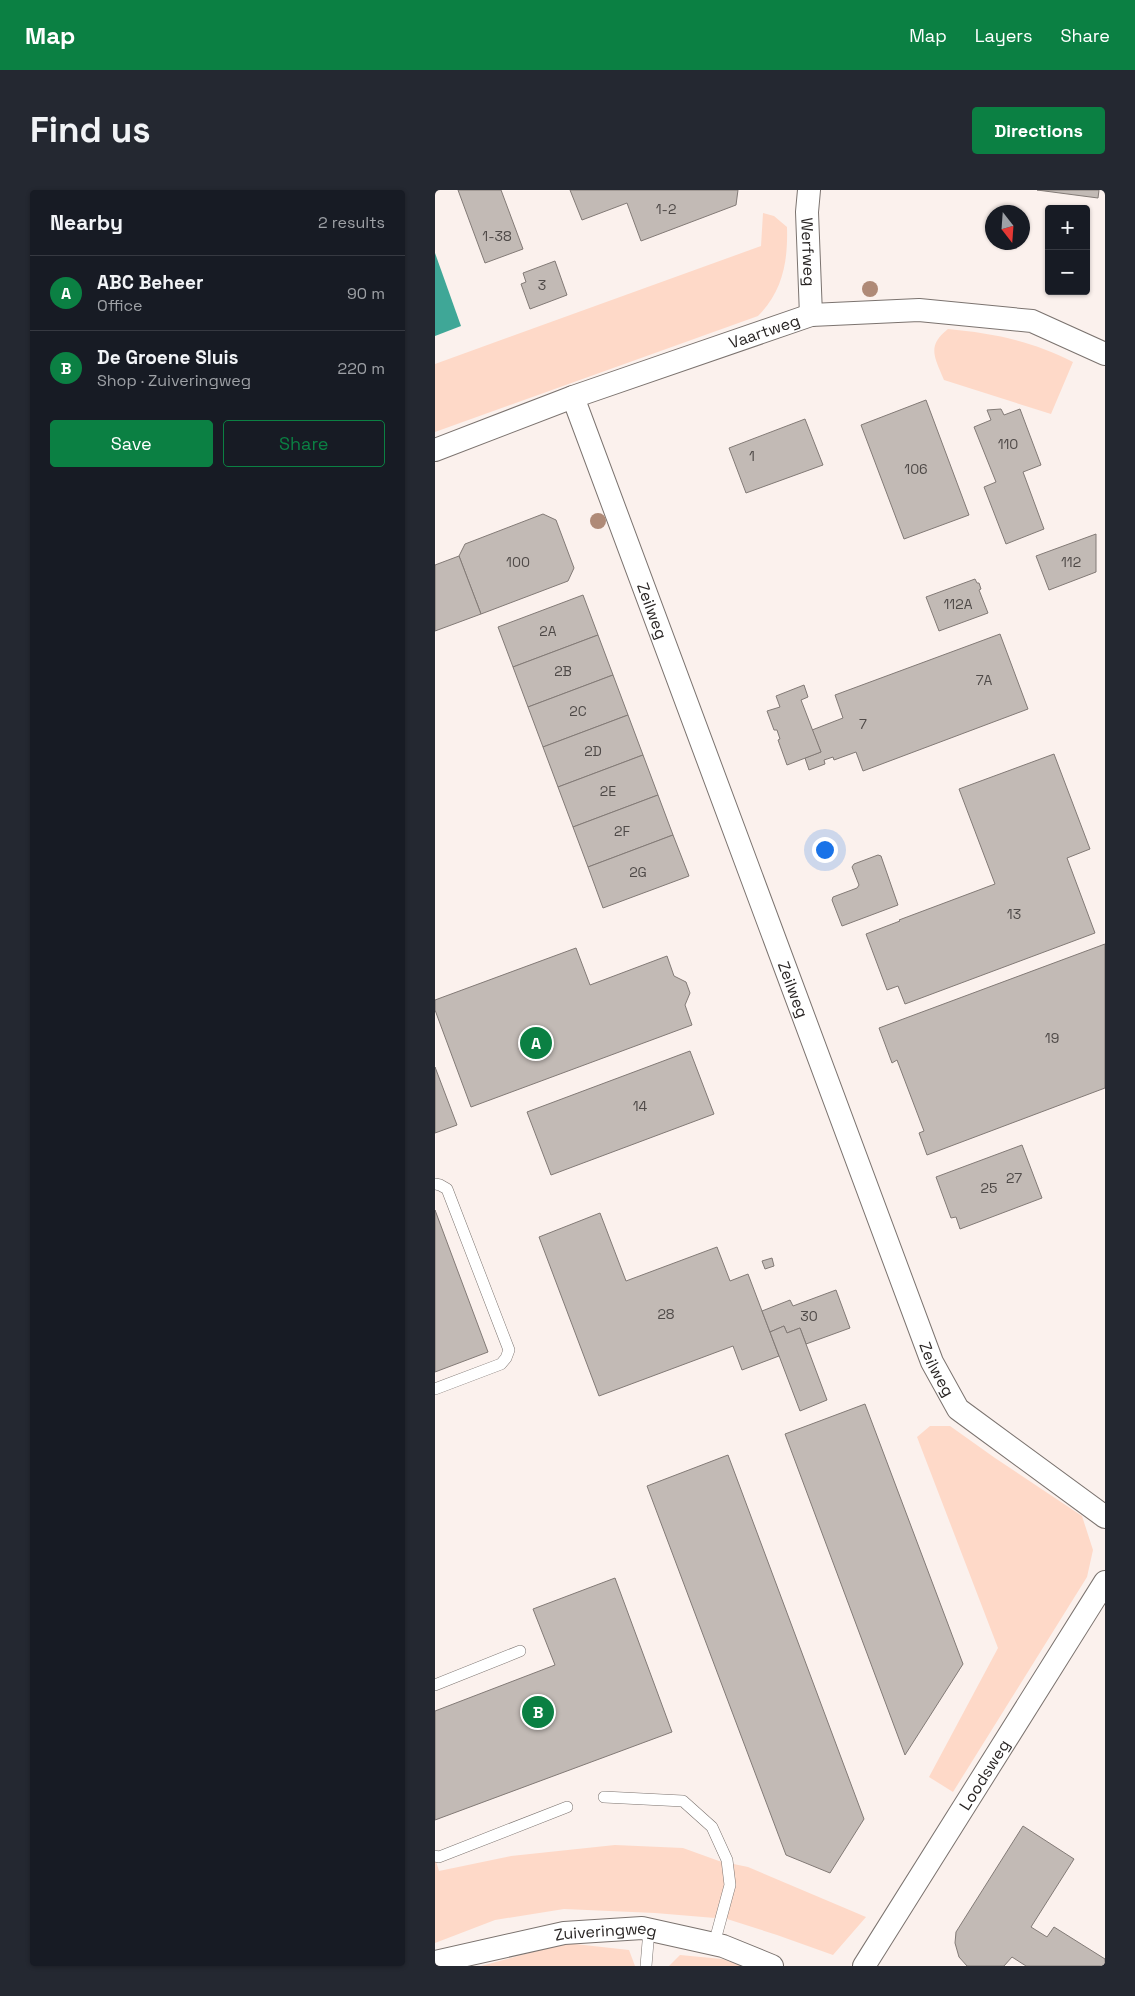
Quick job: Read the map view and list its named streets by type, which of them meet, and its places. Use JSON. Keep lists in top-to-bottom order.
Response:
{
  "streets": {
    "street": [
      "Werfweg",
      "Vaartweg",
      "Zeilweg",
      "Loodsweg",
      "Zuiveringweg"
    ]
  },
  "crossings": [
    ["Werfweg", "Vaartweg"],
    ["Vaartweg", "Zeilweg"]
  ],
  "house_numbers": [
    "1-2",
    "1-38",
    "3",
    "110",
    "1",
    "106",
    "100",
    "112",
    "112A",
    "2A",
    "2B",
    "7A",
    "2C",
    "7",
    "2D",
    "2E",
    "2F",
    "2G",
    "13",
    "19",
    "14",
    "27",
    "25",
    "28",
    "30"
  ],
  "north": "bottom",
  "page": {
    "header": "Map",
    "nav": ["Map", "Layers", "Share"],
    "buttons": [
      "Directions",
      ["Save", "Share"]
    ],
    "title": "Find us",
    "heading": ["Nearby", "2 results"],
    "map_buttons": ["+", "−"],
    "list": [
      {
        "mark": "A",
        "name": "ABC Beheer",
        "note": "Office",
        "value": "90 m"
      },
      {
        "mark": "B",
        "name": "De Groene Sluis",
        "note": "Shop · Zuiveringweg",
        "value": "220 m"
      }
    ],
    "pins": ["A", "B"]
  }
}
